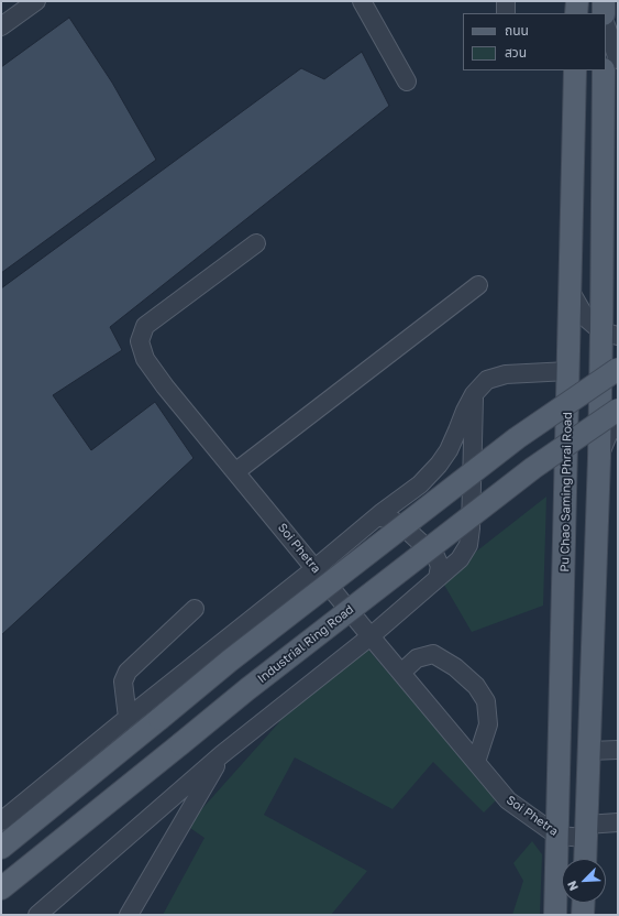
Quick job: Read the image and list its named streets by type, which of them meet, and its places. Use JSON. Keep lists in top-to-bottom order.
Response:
{
  "streets": {
    "main road": ["Pu Chao Saming Phrai Road", "Industrial Ring Road"],
    "street": ["Soi Phetra"]
  },
  "crossings": [
    ["Pu Chao Saming Phrai Road", "Soi Phetra"]
  ],
  "legend": ["ถนน", "สวน"],
  "north": "bottom left"
}
